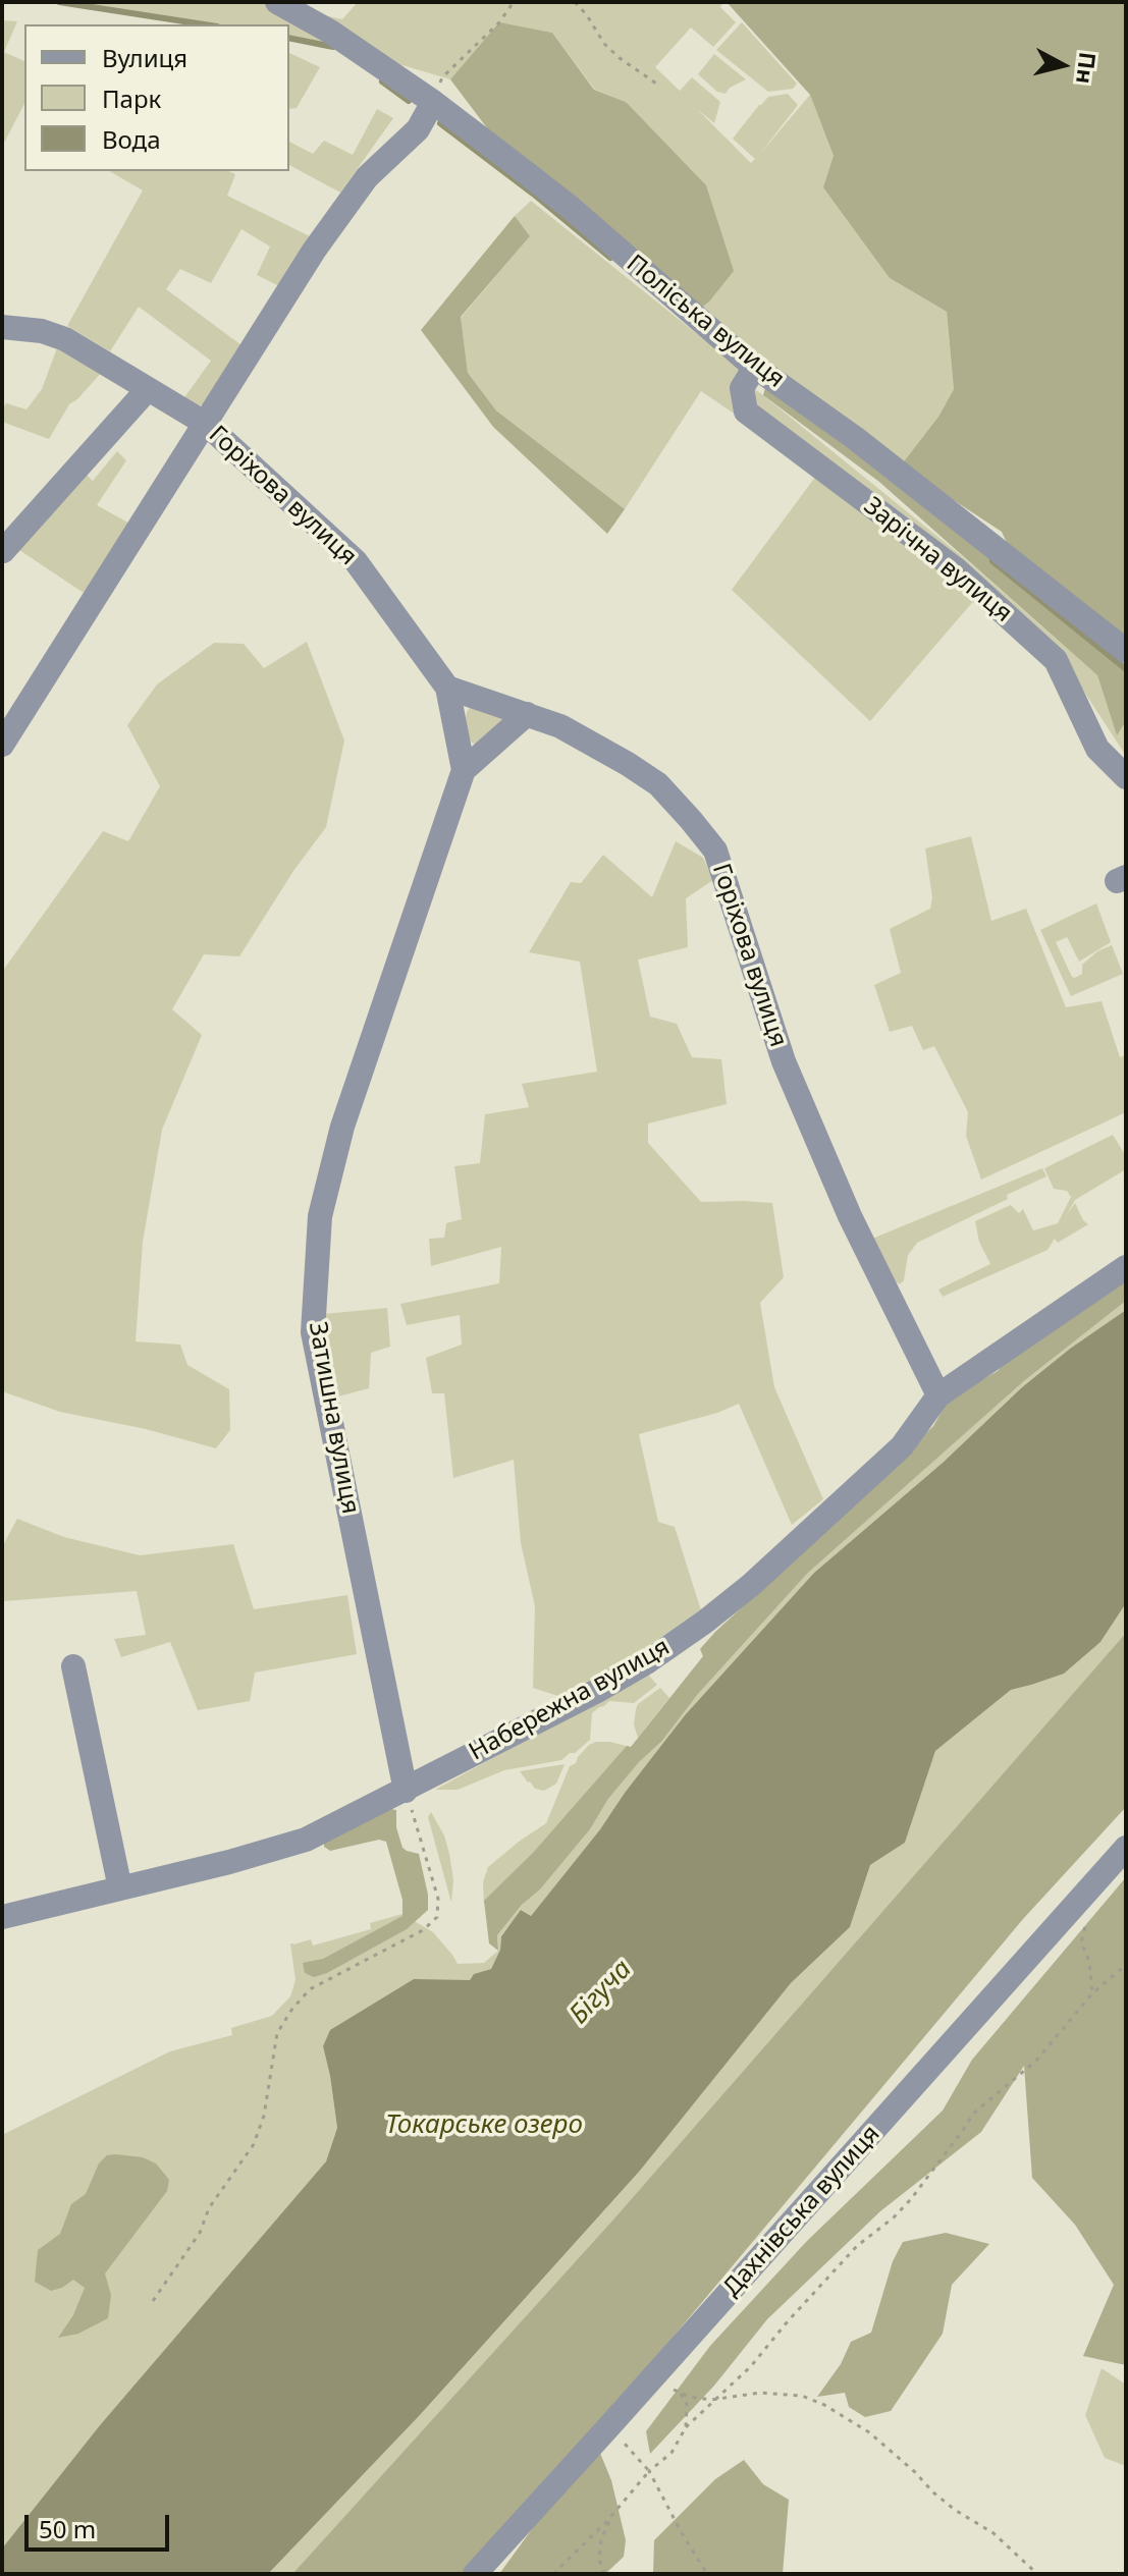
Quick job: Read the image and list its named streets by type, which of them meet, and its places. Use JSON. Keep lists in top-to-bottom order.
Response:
{
  "streets": {
    "street": [
      "Поліська вулиця",
      "Горіхова вулиця",
      "Зарічна вулиця",
      "Затишна вулиця",
      "Набережна вулиця",
      "Дахнівська вулиця"
    ]
  },
  "crossings": [
    ["Поліська вулиця", "Зарічна вулиця"],
    ["Горіхова вулиця", "Затишна вулиця"],
    ["Горіхова вулиця", "Набережна вулиця"],
    ["Затишна вулиця", "Набережна вулиця"]
  ],
  "water": ["Бігуча", "Токарське озеро"],
  "legend": ["Вулиця", "Парк", "Вода"],
  "scale_bar": "50 m",
  "north": "right"
}
